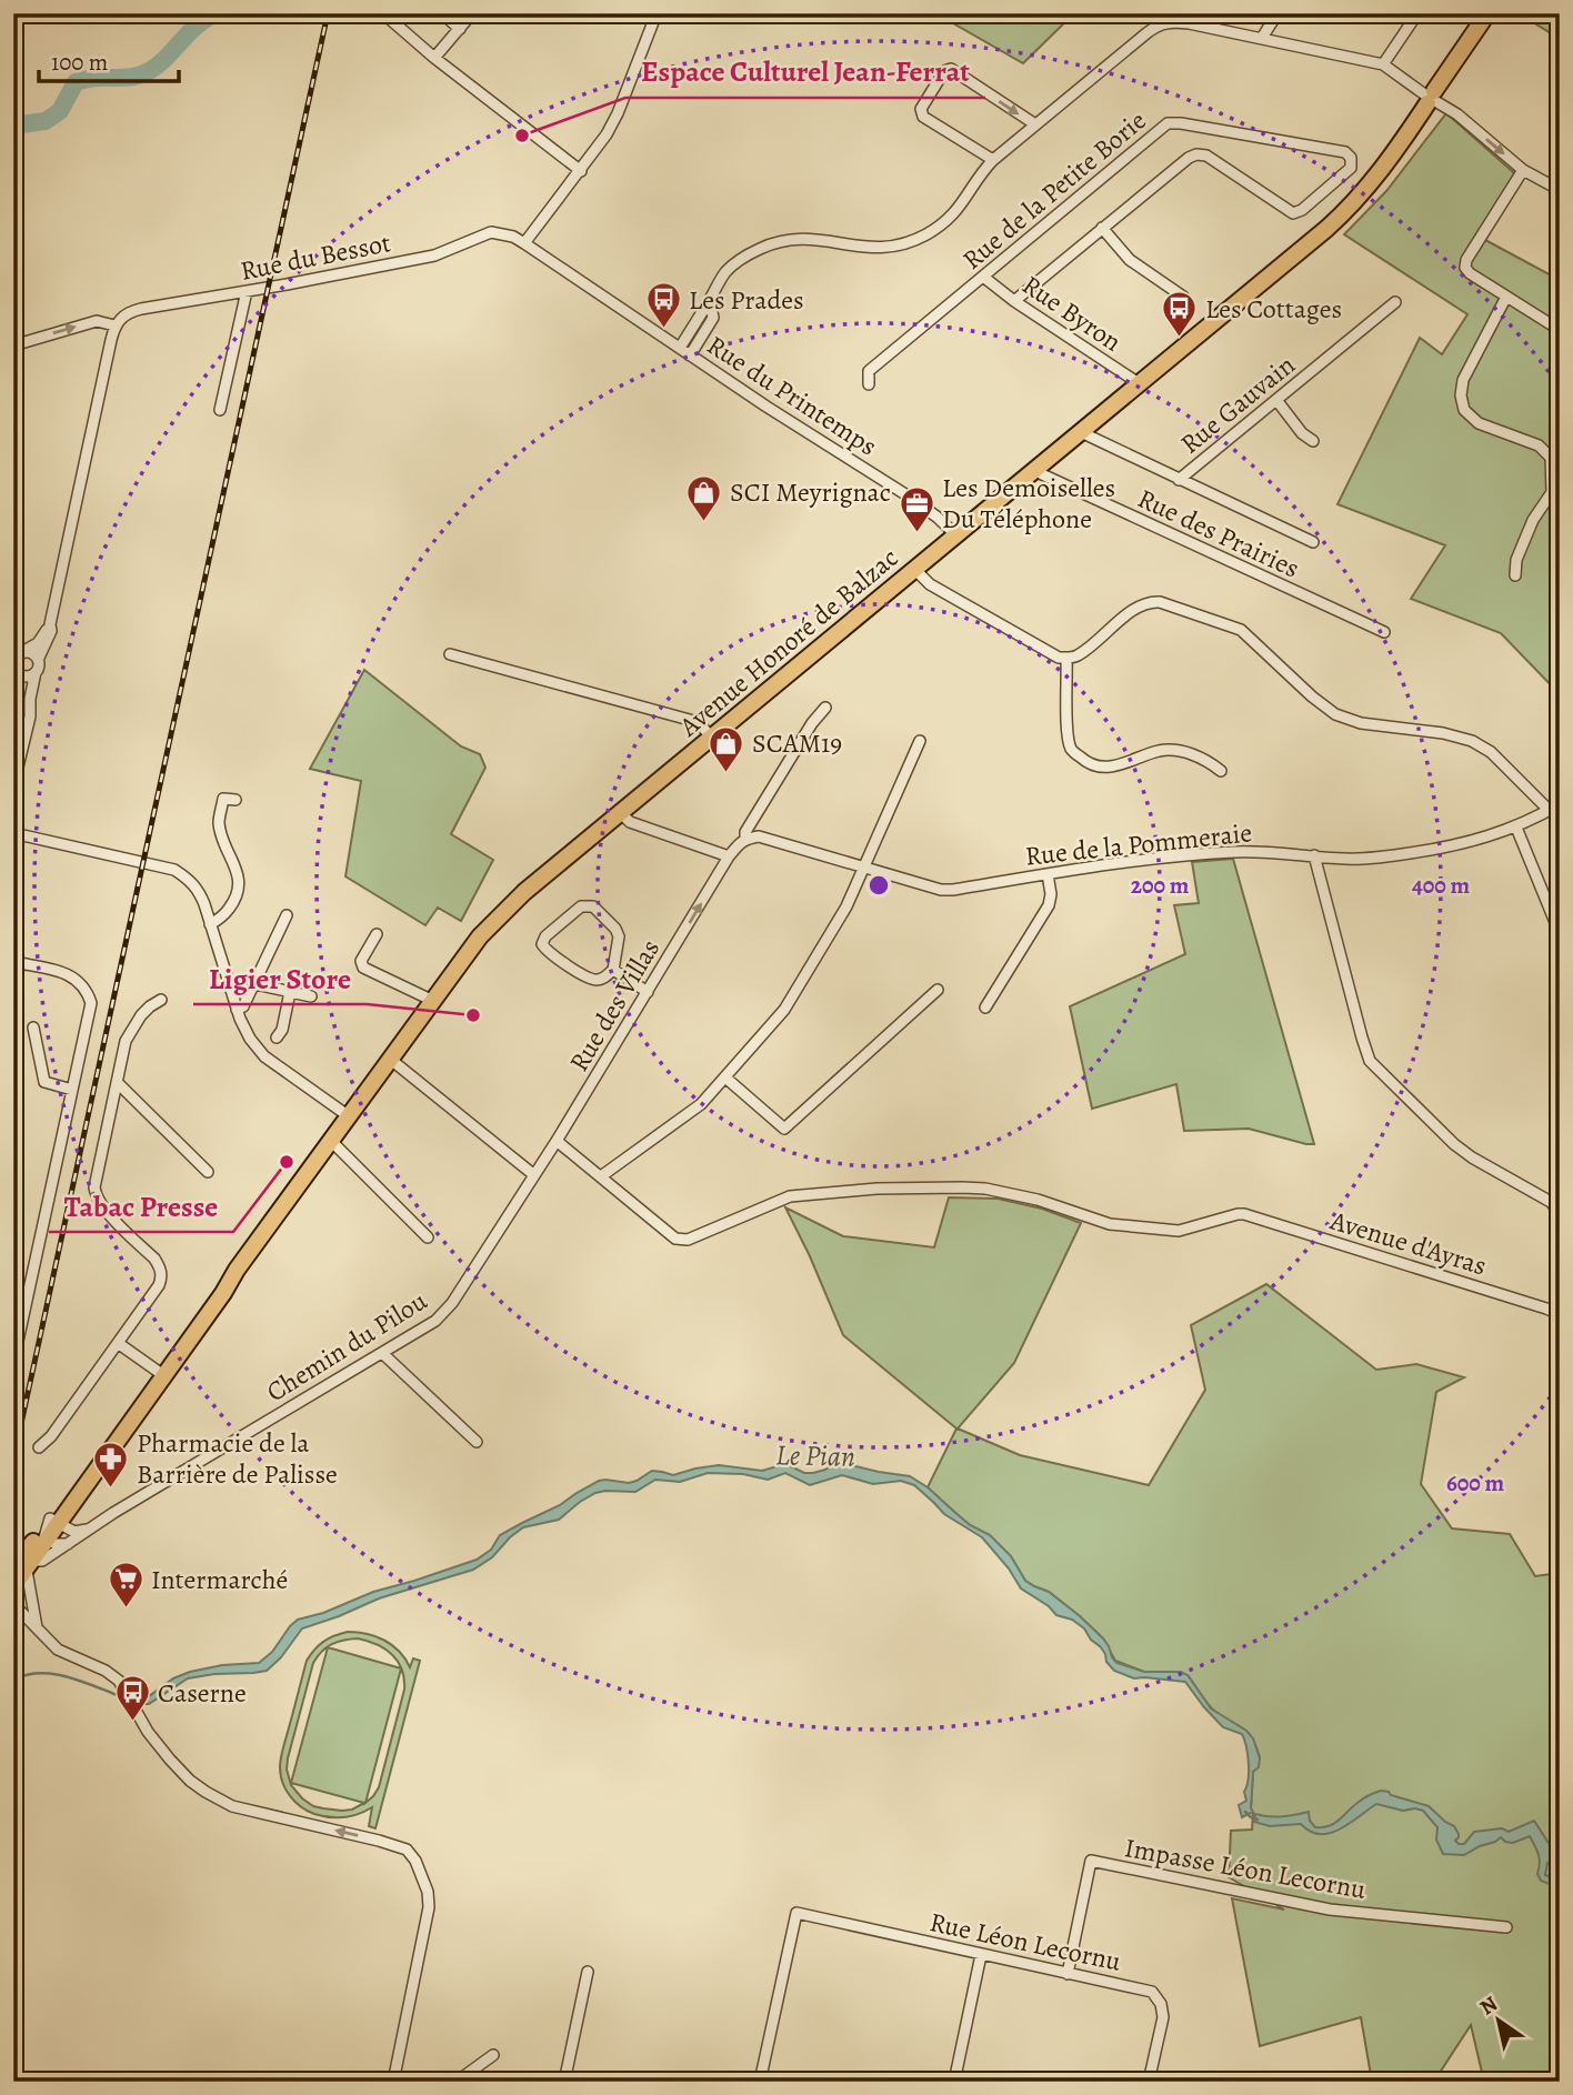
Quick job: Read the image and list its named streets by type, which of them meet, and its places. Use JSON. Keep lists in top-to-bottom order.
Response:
{
  "streets": {
    "main road": ["Avenue Honoré de Balzac"],
    "street": [
      "Rue de la Petite Borie",
      "Rue du Bessot",
      "Rue Byron",
      "Rue du Printemps",
      "Rue Gauvain",
      "Rue des Prairies",
      "Rue de la Pommeraie",
      "Rue des Villas",
      "Avenue d'Ayras",
      "Chemin du Pilou",
      "Impasse Léon Lecornu",
      "Rue Léon Lecornu"
    ]
  },
  "crossings": [
    ["Rue de la Petite Borie", "Rue Byron"],
    ["Rue du Bessot", "Rue du Printemps"],
    ["Rue Byron", "Avenue Honoré de Balzac"],
    ["Rue du Printemps", "Avenue Honoré de Balzac"],
    ["Rue des Prairies", "Avenue Honoré de Balzac"],
    ["Avenue Honoré de Balzac", "Chemin du Pilou"],
    ["Rue des Villas", "Chemin du Pilou"],
    ["Impasse Léon Lecornu", "Rue Léon Lecornu"]
  ],
  "one_way": ["Rue des Villas"],
  "water": ["Le Pian"],
  "places": {
    "other": ["Espace Culturel Jean-Ferrat", "Ligier Store", "Tabac Presse"],
    "bus stop": ["Les Prades", "Les Cottages", "Caserne"],
    "shop": ["SCI Meyrignac", "SCAM19"],
    "office": ["Les Demoiselles Du Téléphone"],
    "pharmacy": ["Pharmacie de la Barrière de Palisse"],
    "supermarket": ["Intermarché"]
  },
  "scale_bar": "100 m",
  "north": "top left",
  "rings": ["200 m", "400 m", "600 m"]
}
